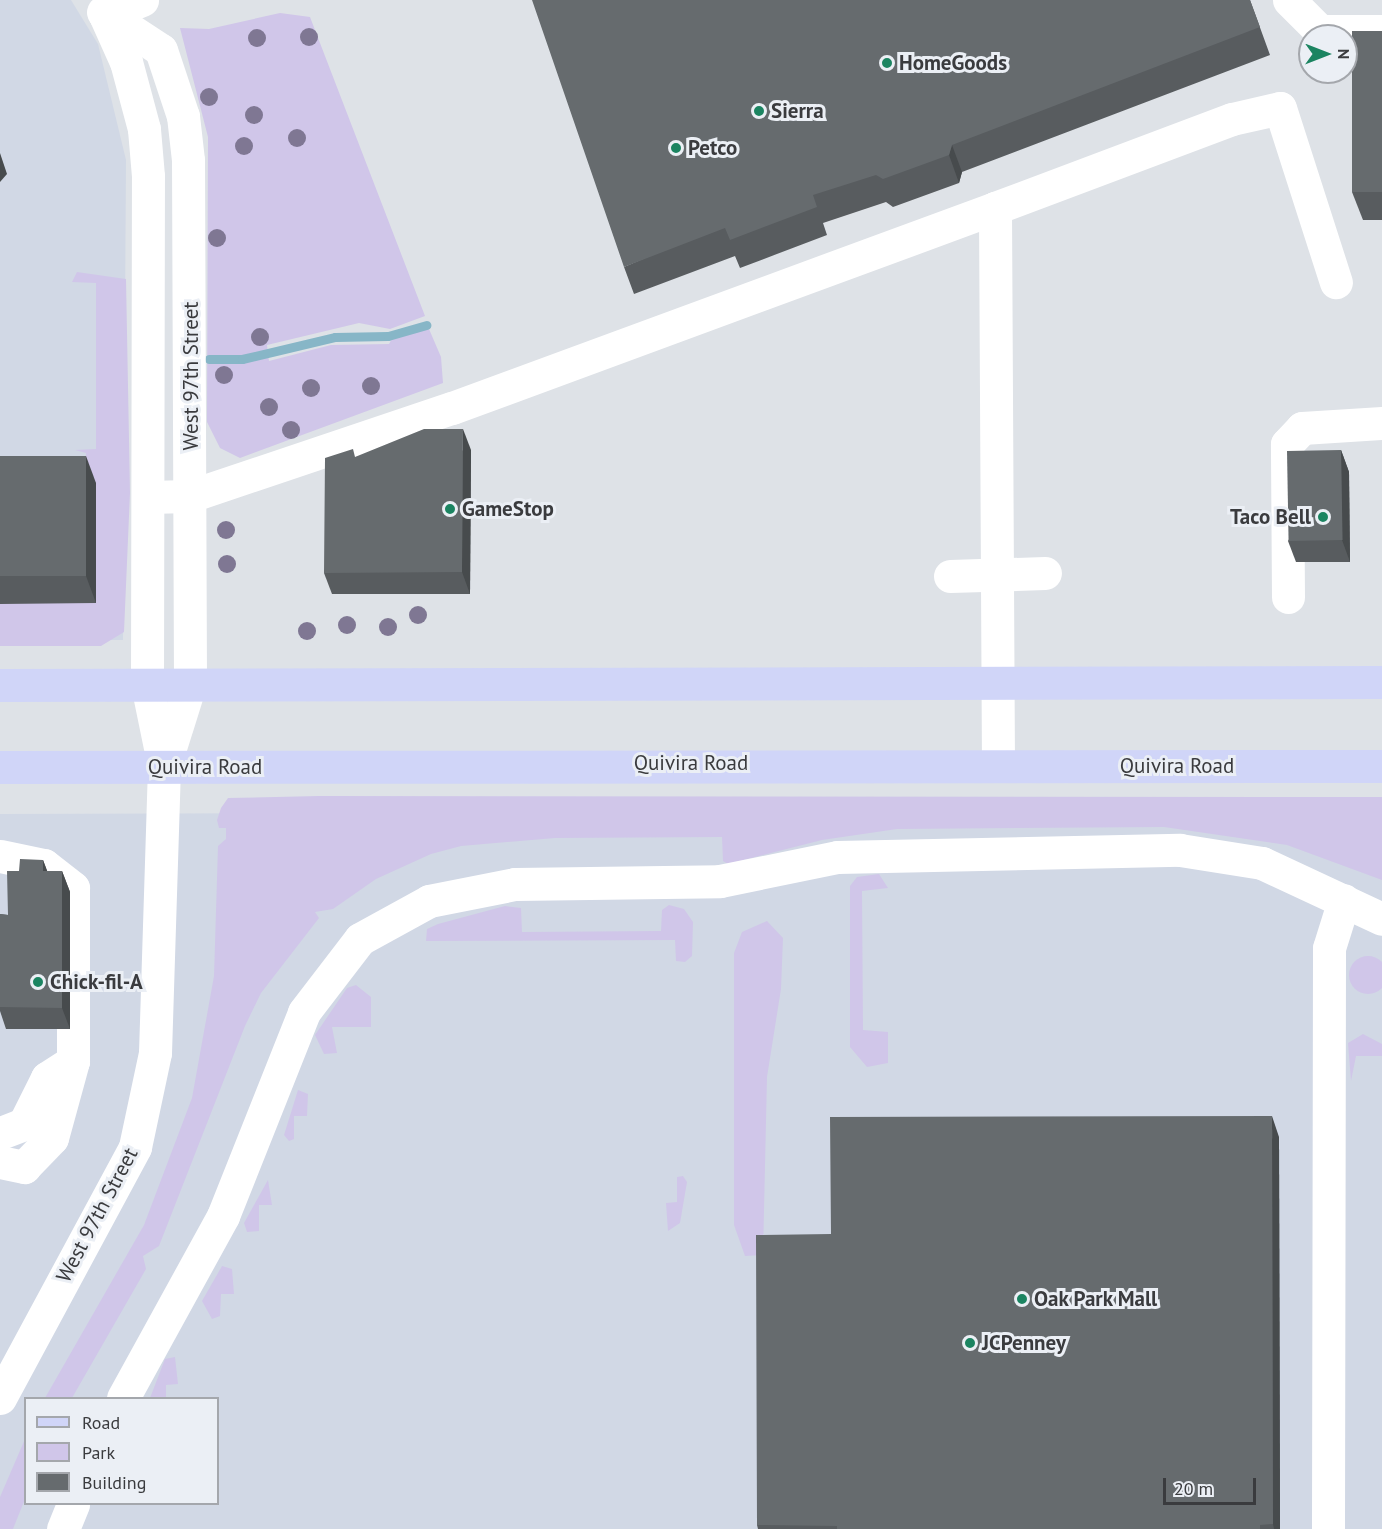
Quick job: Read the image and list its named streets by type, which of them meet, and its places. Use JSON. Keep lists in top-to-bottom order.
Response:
{
  "streets": {
    "main road": ["Quivira Road"],
    "street": ["West 97th Street"]
  },
  "crossings": [
    ["West 97th Street", "Quivira Road"]
  ],
  "places": [
    "HomeGoods",
    "Sierra",
    "Petco",
    "GameStop",
    "Taco Bell",
    "Chick-fil-A",
    "Oak Park Mall",
    "JCPenney"
  ],
  "legend": ["Road", "Park", "Building"],
  "scale_bar": "20 m",
  "north": "right"
}
